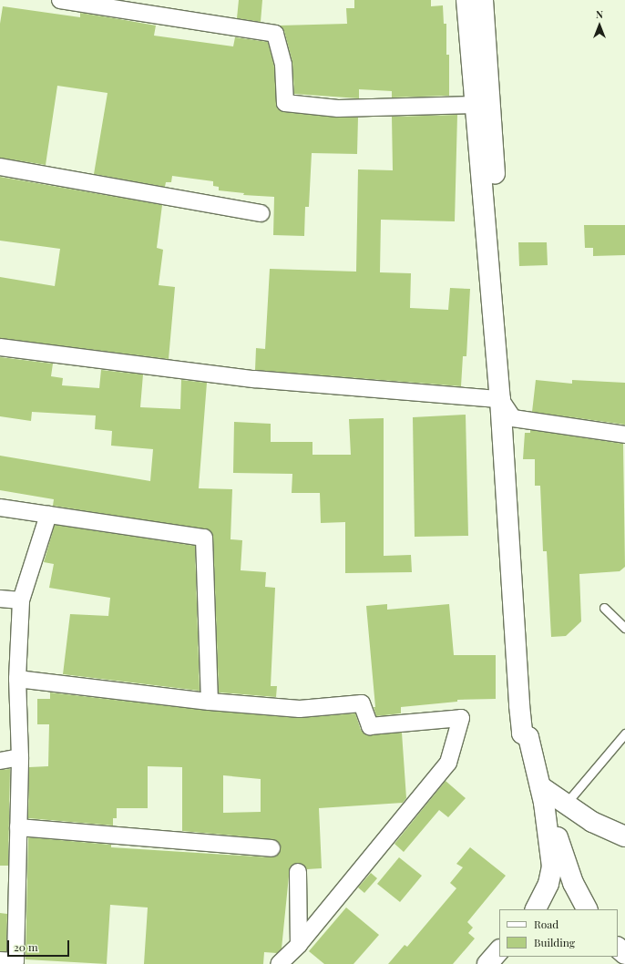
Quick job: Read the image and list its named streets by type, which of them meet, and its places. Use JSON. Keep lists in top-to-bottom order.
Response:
{
  "legend": ["Road", "Building"],
  "scale_bar": "20 m",
  "north": "top"
}
